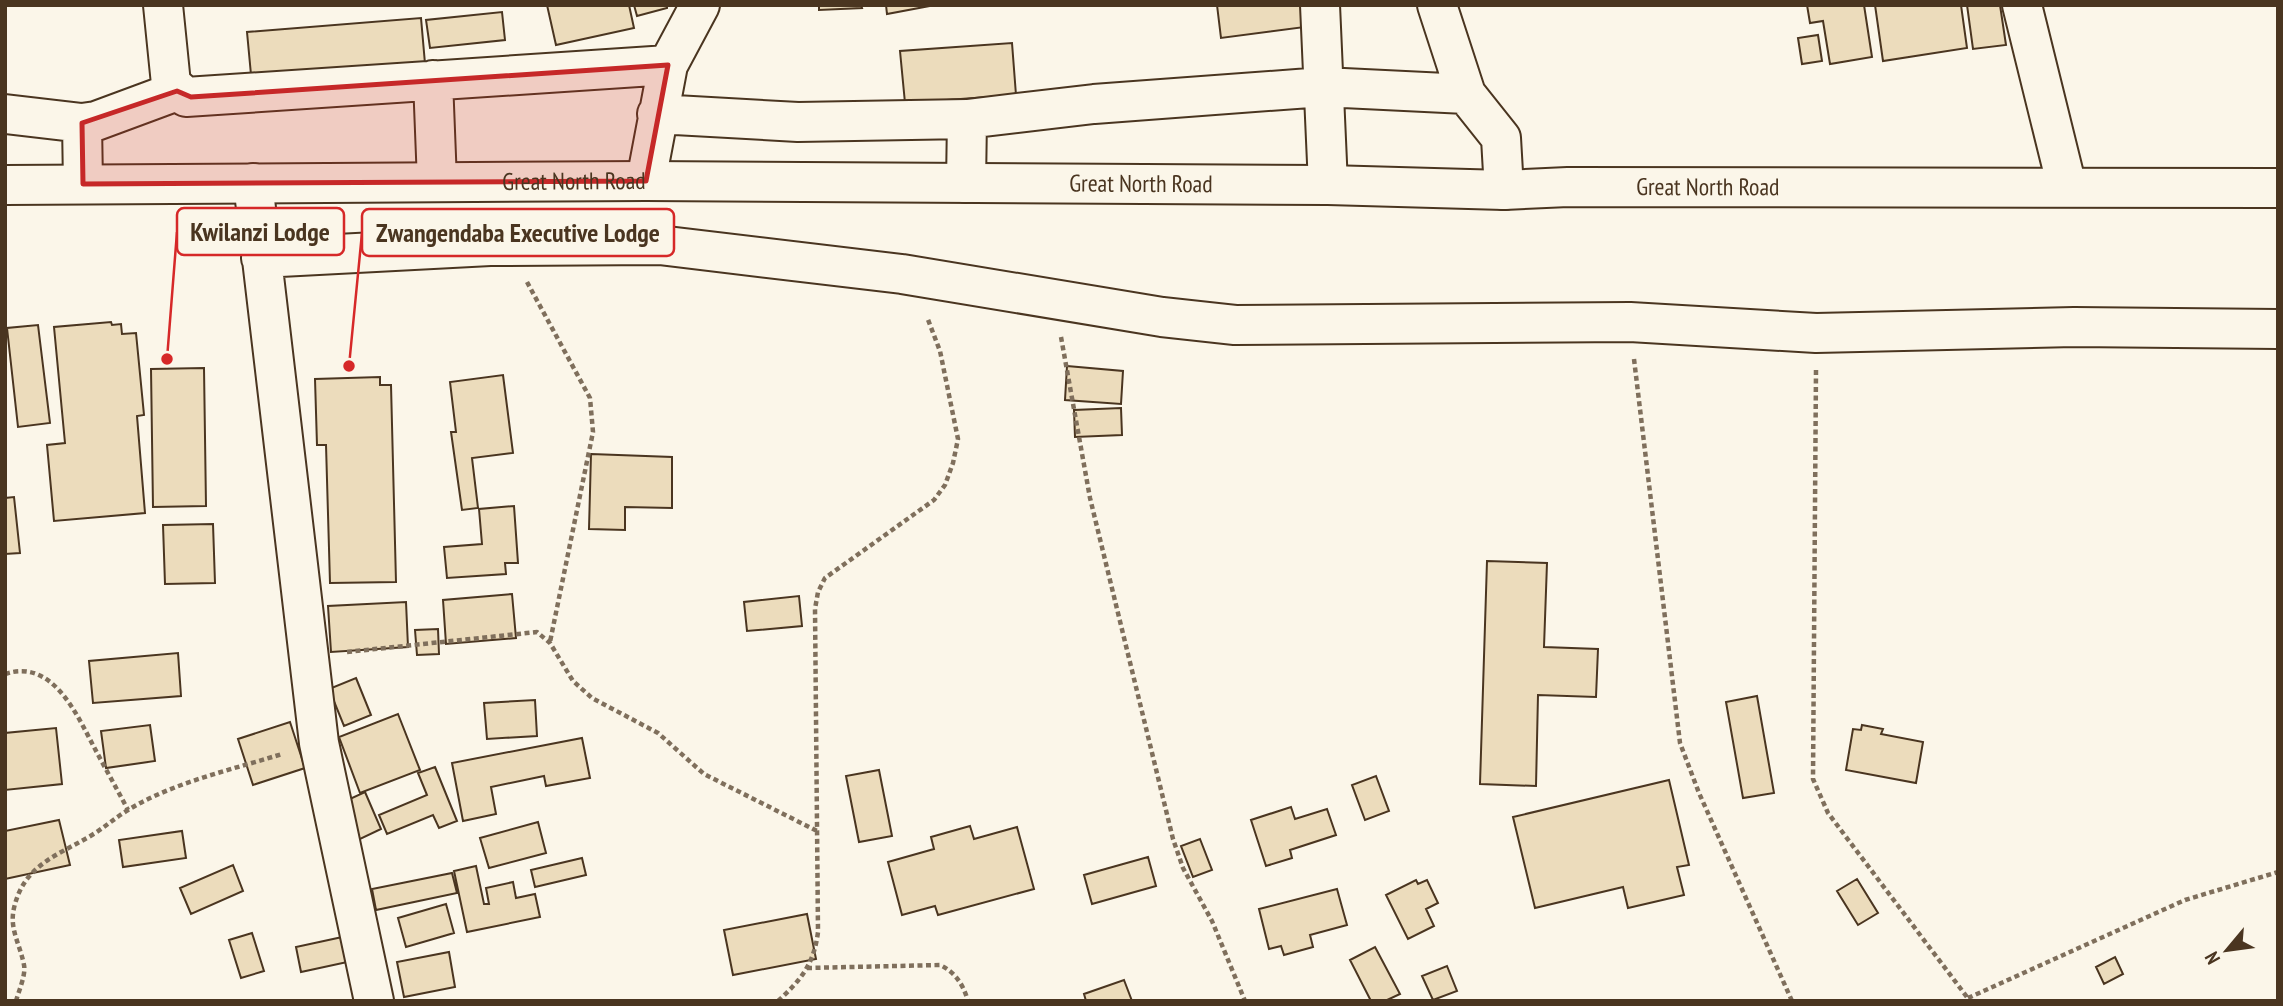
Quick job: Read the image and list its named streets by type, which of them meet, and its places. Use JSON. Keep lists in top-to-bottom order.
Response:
{
  "streets": {
    "main road": ["Great North Road"]
  },
  "places": ["Kwilanzi Lodge", "Zwangendaba Executive Lodge"],
  "north": "bottom left"
}
